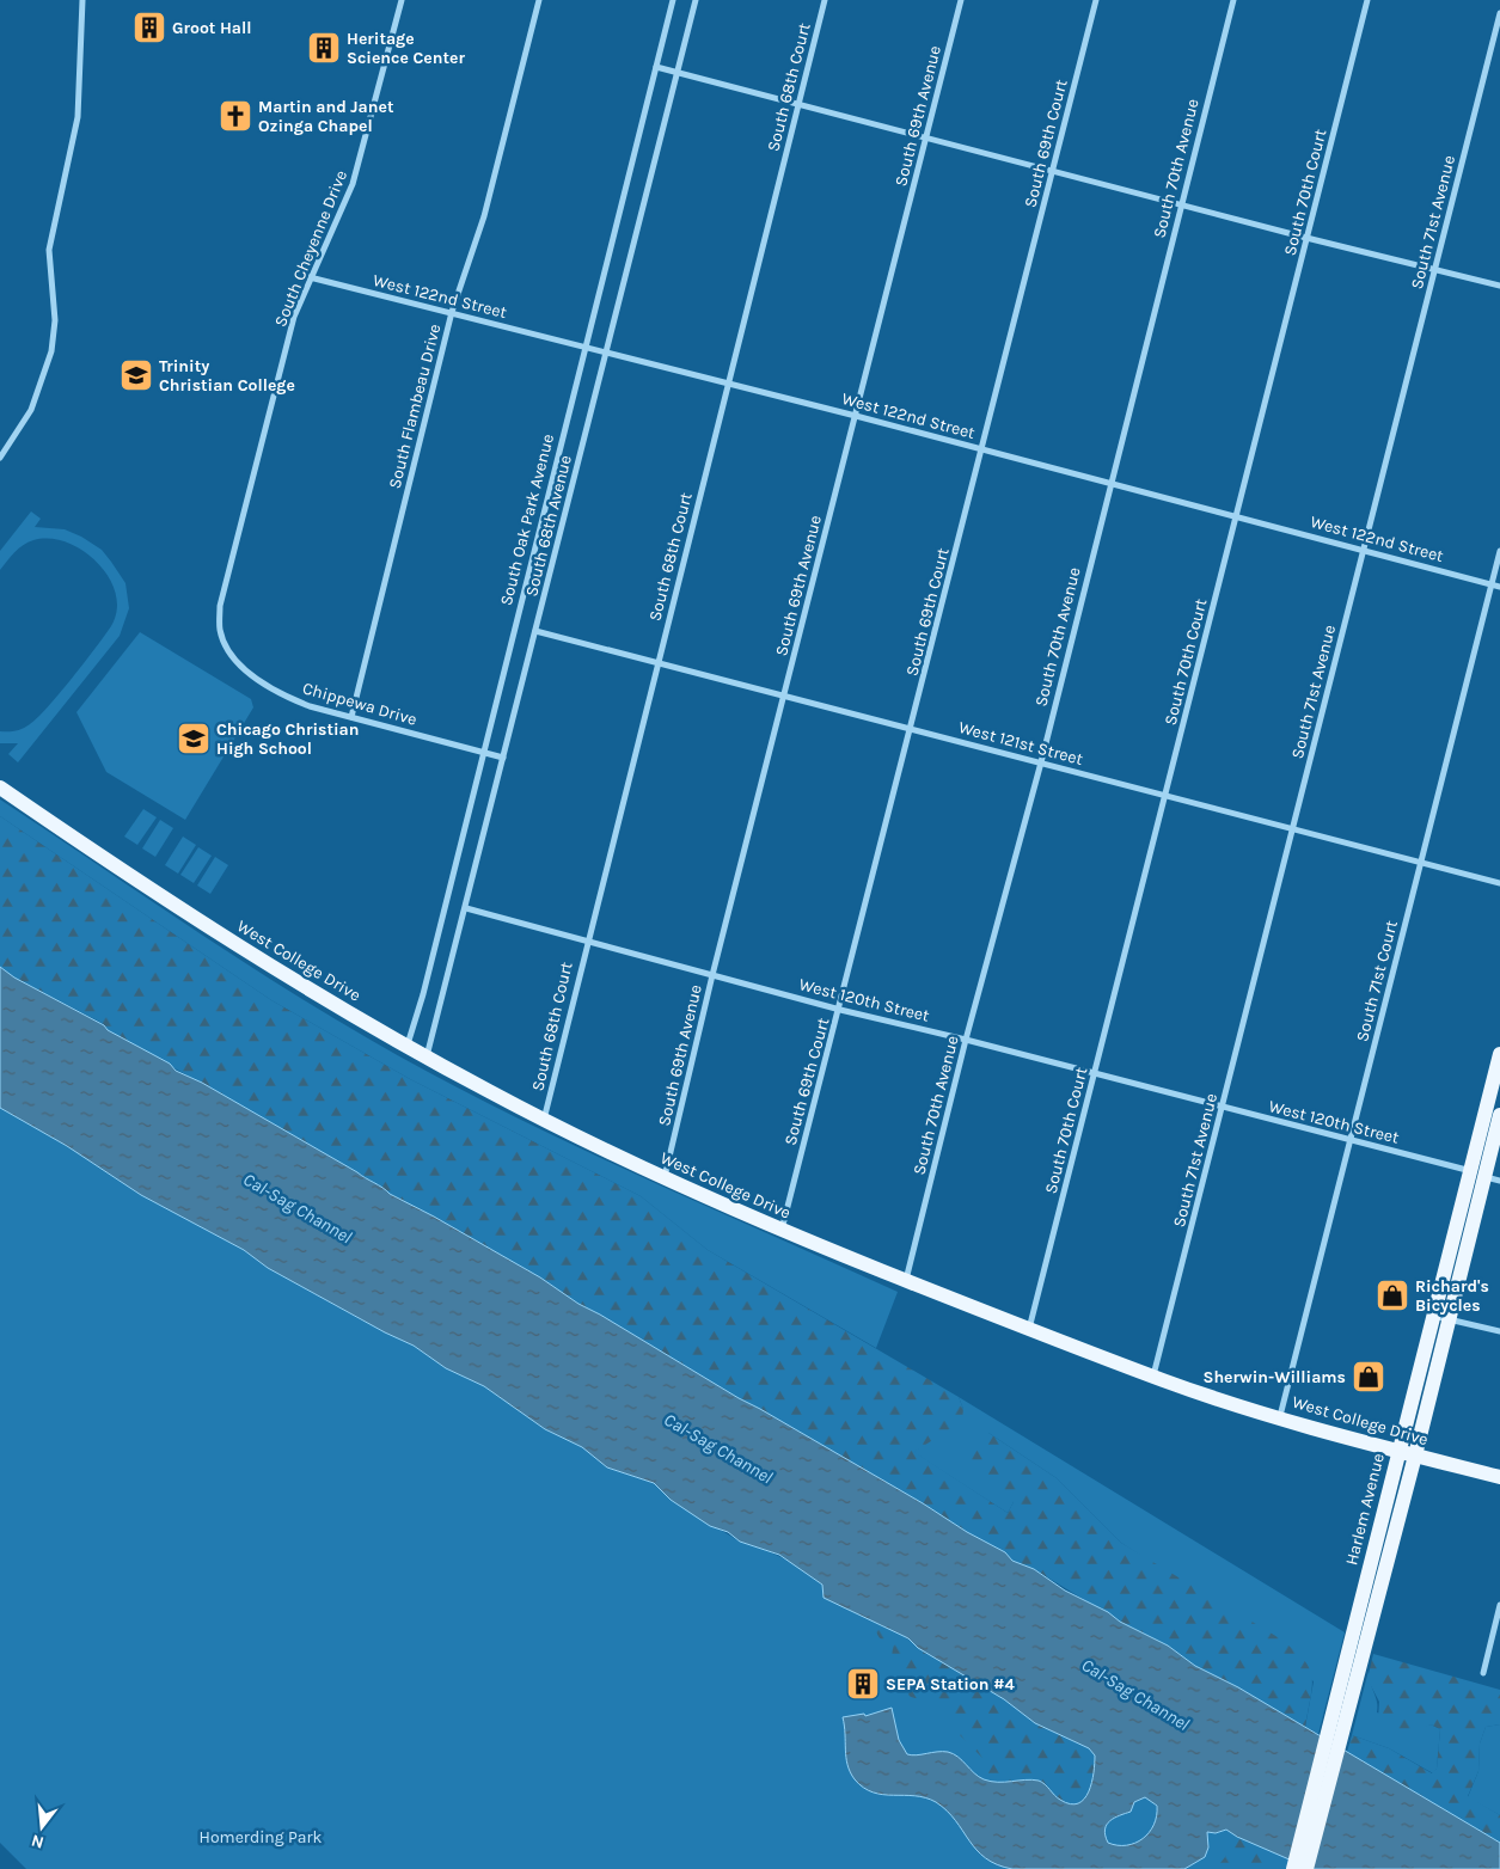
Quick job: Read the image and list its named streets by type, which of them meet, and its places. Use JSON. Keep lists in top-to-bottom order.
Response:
{
  "streets": {
    "main road": ["West College Drive", "Harlem Avenue"],
    "street": [
      "South 68th Court",
      "South 69th Avenue",
      "South 69th Court",
      "South 70th Avenue",
      "South 70th Court",
      "South 71st Avenue",
      "South Cheyenne Drive",
      "West 122nd Street",
      "South Flambeau Drive",
      "South Oak Park Avenue",
      "South 68th Avenue",
      "Chippewa Drive",
      "West 121st Street",
      "South 71st Court",
      "West 120th Street"
    ]
  },
  "crossings": [
    ["South 68th Court", "West 122nd Street"],
    ["South 68th Court", "West 121st Street"],
    ["South 68th Court", "West College Drive"],
    ["South 68th Court", "West 120th Street"],
    ["South 69th Avenue", "West 122nd Street"],
    ["South 69th Avenue", "West 121st Street"],
    ["South 69th Avenue", "West College Drive"],
    ["South 69th Avenue", "West 120th Street"],
    ["South 69th Court", "West 122nd Street"],
    ["South 69th Court", "West 121st Street"],
    ["South 69th Court", "West College Drive"],
    ["South 69th Court", "West 120th Street"],
    ["South 70th Avenue", "West 122nd Street"],
    ["South 70th Avenue", "West 121st Street"],
    ["South 70th Avenue", "West College Drive"],
    ["South 70th Avenue", "West 120th Street"],
    ["South 70th Court", "West 122nd Street"],
    ["South 70th Court", "West 121st Street"],
    ["South 70th Court", "West College Drive"],
    ["South 70th Court", "West 120th Street"],
    ["South 71st Avenue", "West 122nd Street"],
    ["South 71st Avenue", "West 121st Street"],
    ["South 71st Avenue", "West College Drive"],
    ["South 71st Avenue", "West 120th Street"],
    ["South Cheyenne Drive", "West 122nd Street"],
    ["South Cheyenne Drive", "Chippewa Drive"],
    ["West 122nd Street", "South Flambeau Drive"],
    ["West 122nd Street", "South Oak Park Avenue"],
    ["West 122nd Street", "South 68th Avenue"],
    ["West 122nd Street", "South 71st Court"],
    ["South Flambeau Drive", "Chippewa Drive"],
    ["South Oak Park Avenue", "Chippewa Drive"],
    ["South Oak Park Avenue", "West College Drive"],
    ["South 68th Avenue", "Chippewa Drive"],
    ["South 68th Avenue", "West 121st Street"],
    ["South 68th Avenue", "West College Drive"],
    ["South 68th Avenue", "West 120th Street"],
    ["West 121st Street", "South 71st Court"],
    ["West College Drive", "South 71st Court"],
    ["West College Drive", "Harlem Avenue"],
    ["South 71st Court", "West 120th Street"],
    ["West 120th Street", "Harlem Avenue"]
  ],
  "water": ["Cal-Sag Channel"],
  "parks": ["Homerding Park"],
  "places": {
    "building": ["Groot Hall", "Heritage Science Center", "SEPA Station #4"],
    "church": ["Martin and Janet Ozinga Chapel"],
    "school or university": ["Trinity Christian College", "Chicago Christian High School"],
    "shop": ["Richard's Bicycles", "Sherwin-Williams"]
  },
  "north": "bottom"
}
